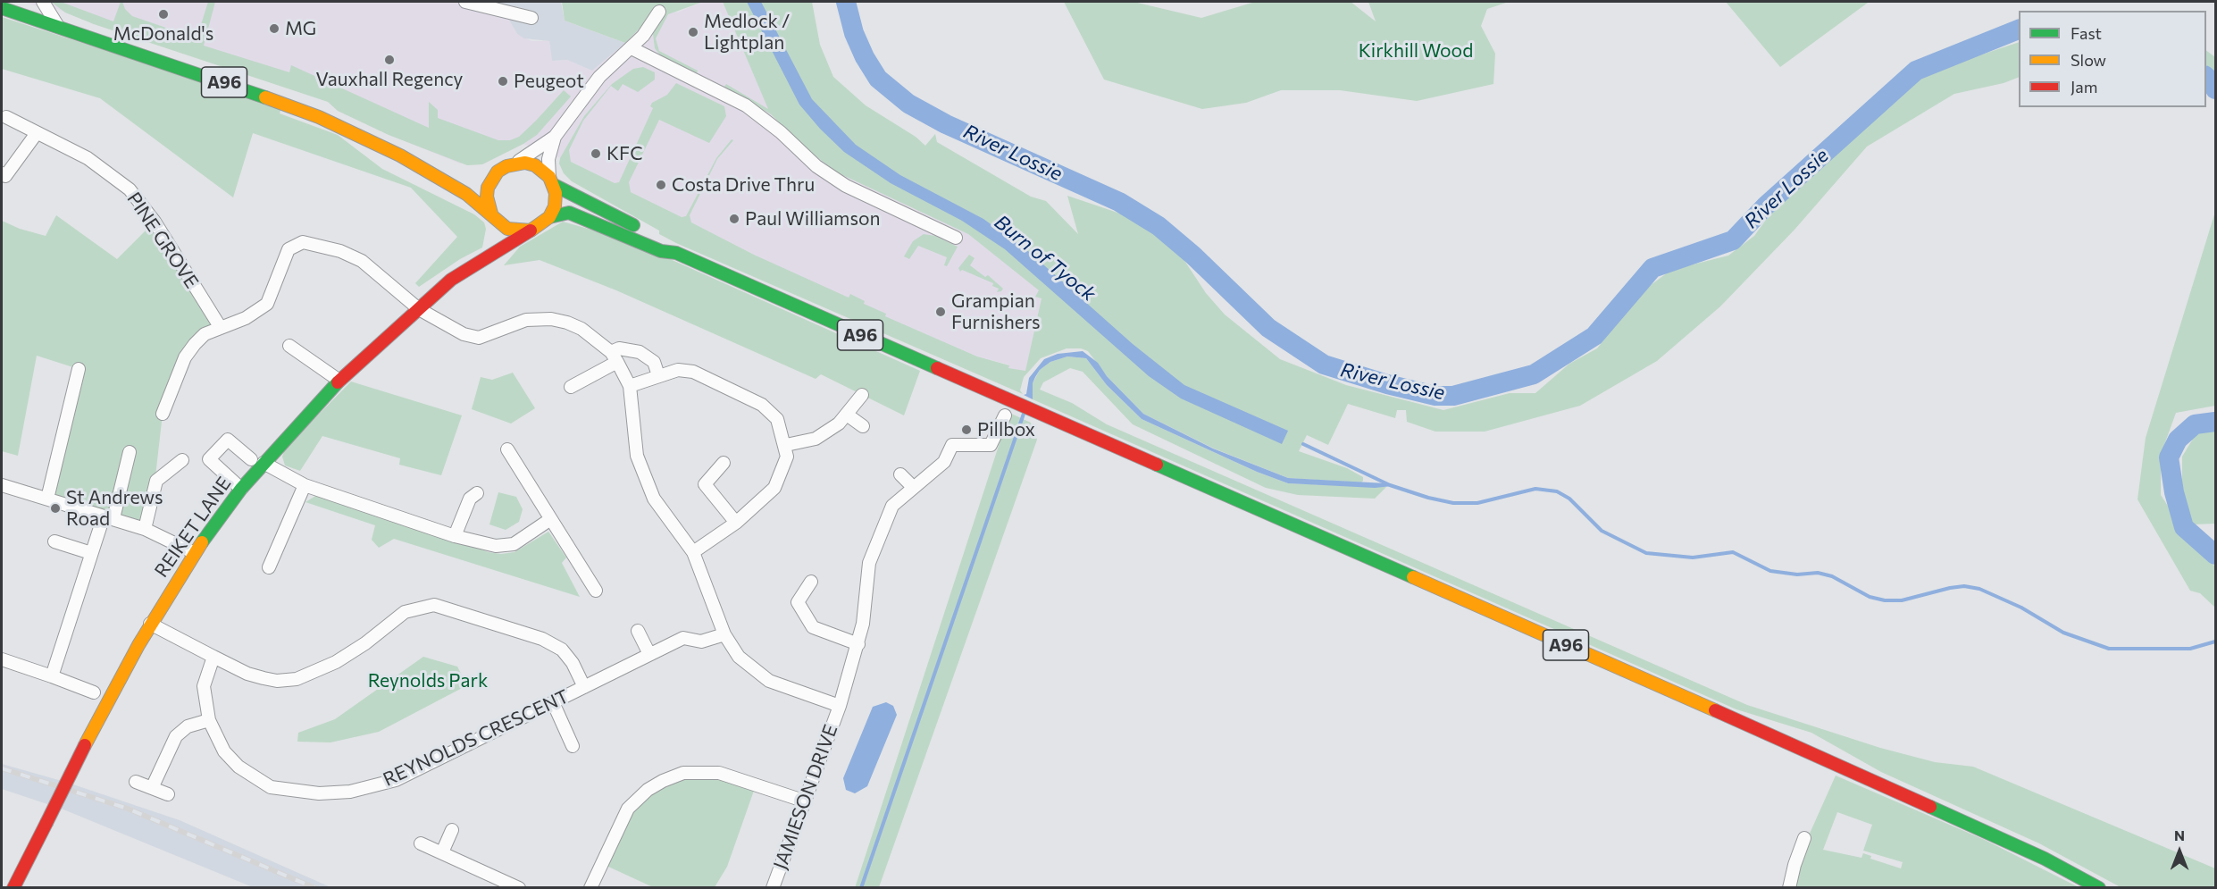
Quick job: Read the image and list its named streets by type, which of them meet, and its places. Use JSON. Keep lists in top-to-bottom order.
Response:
{
  "streets": {
    "main road": ["A96", "REIKET LANE"],
    "street": ["PINE GROVE", "REYNOLDS CRESCENT", "JAMIESON DRIVE"]
  },
  "crossings": [
    ["A96", "REIKET LANE"],
    ["REIKET LANE", "REYNOLDS CRESCENT"]
  ],
  "water": ["River Lossie", "Burn of Tyock"],
  "parks": ["Kirkhill Wood", "Reynolds Park"],
  "places": [
    "McDonald's",
    "MG",
    "Medlock / Lightplan",
    "Vauxhall Regency",
    "Peugeot",
    "KFC",
    "Costa Drive Thru",
    "Paul Williamson",
    "Grampian Furnishers",
    "Pillbox",
    "St Andrews Road"
  ],
  "legend": ["Fast", "Slow", "Jam"],
  "north": "top"
}
